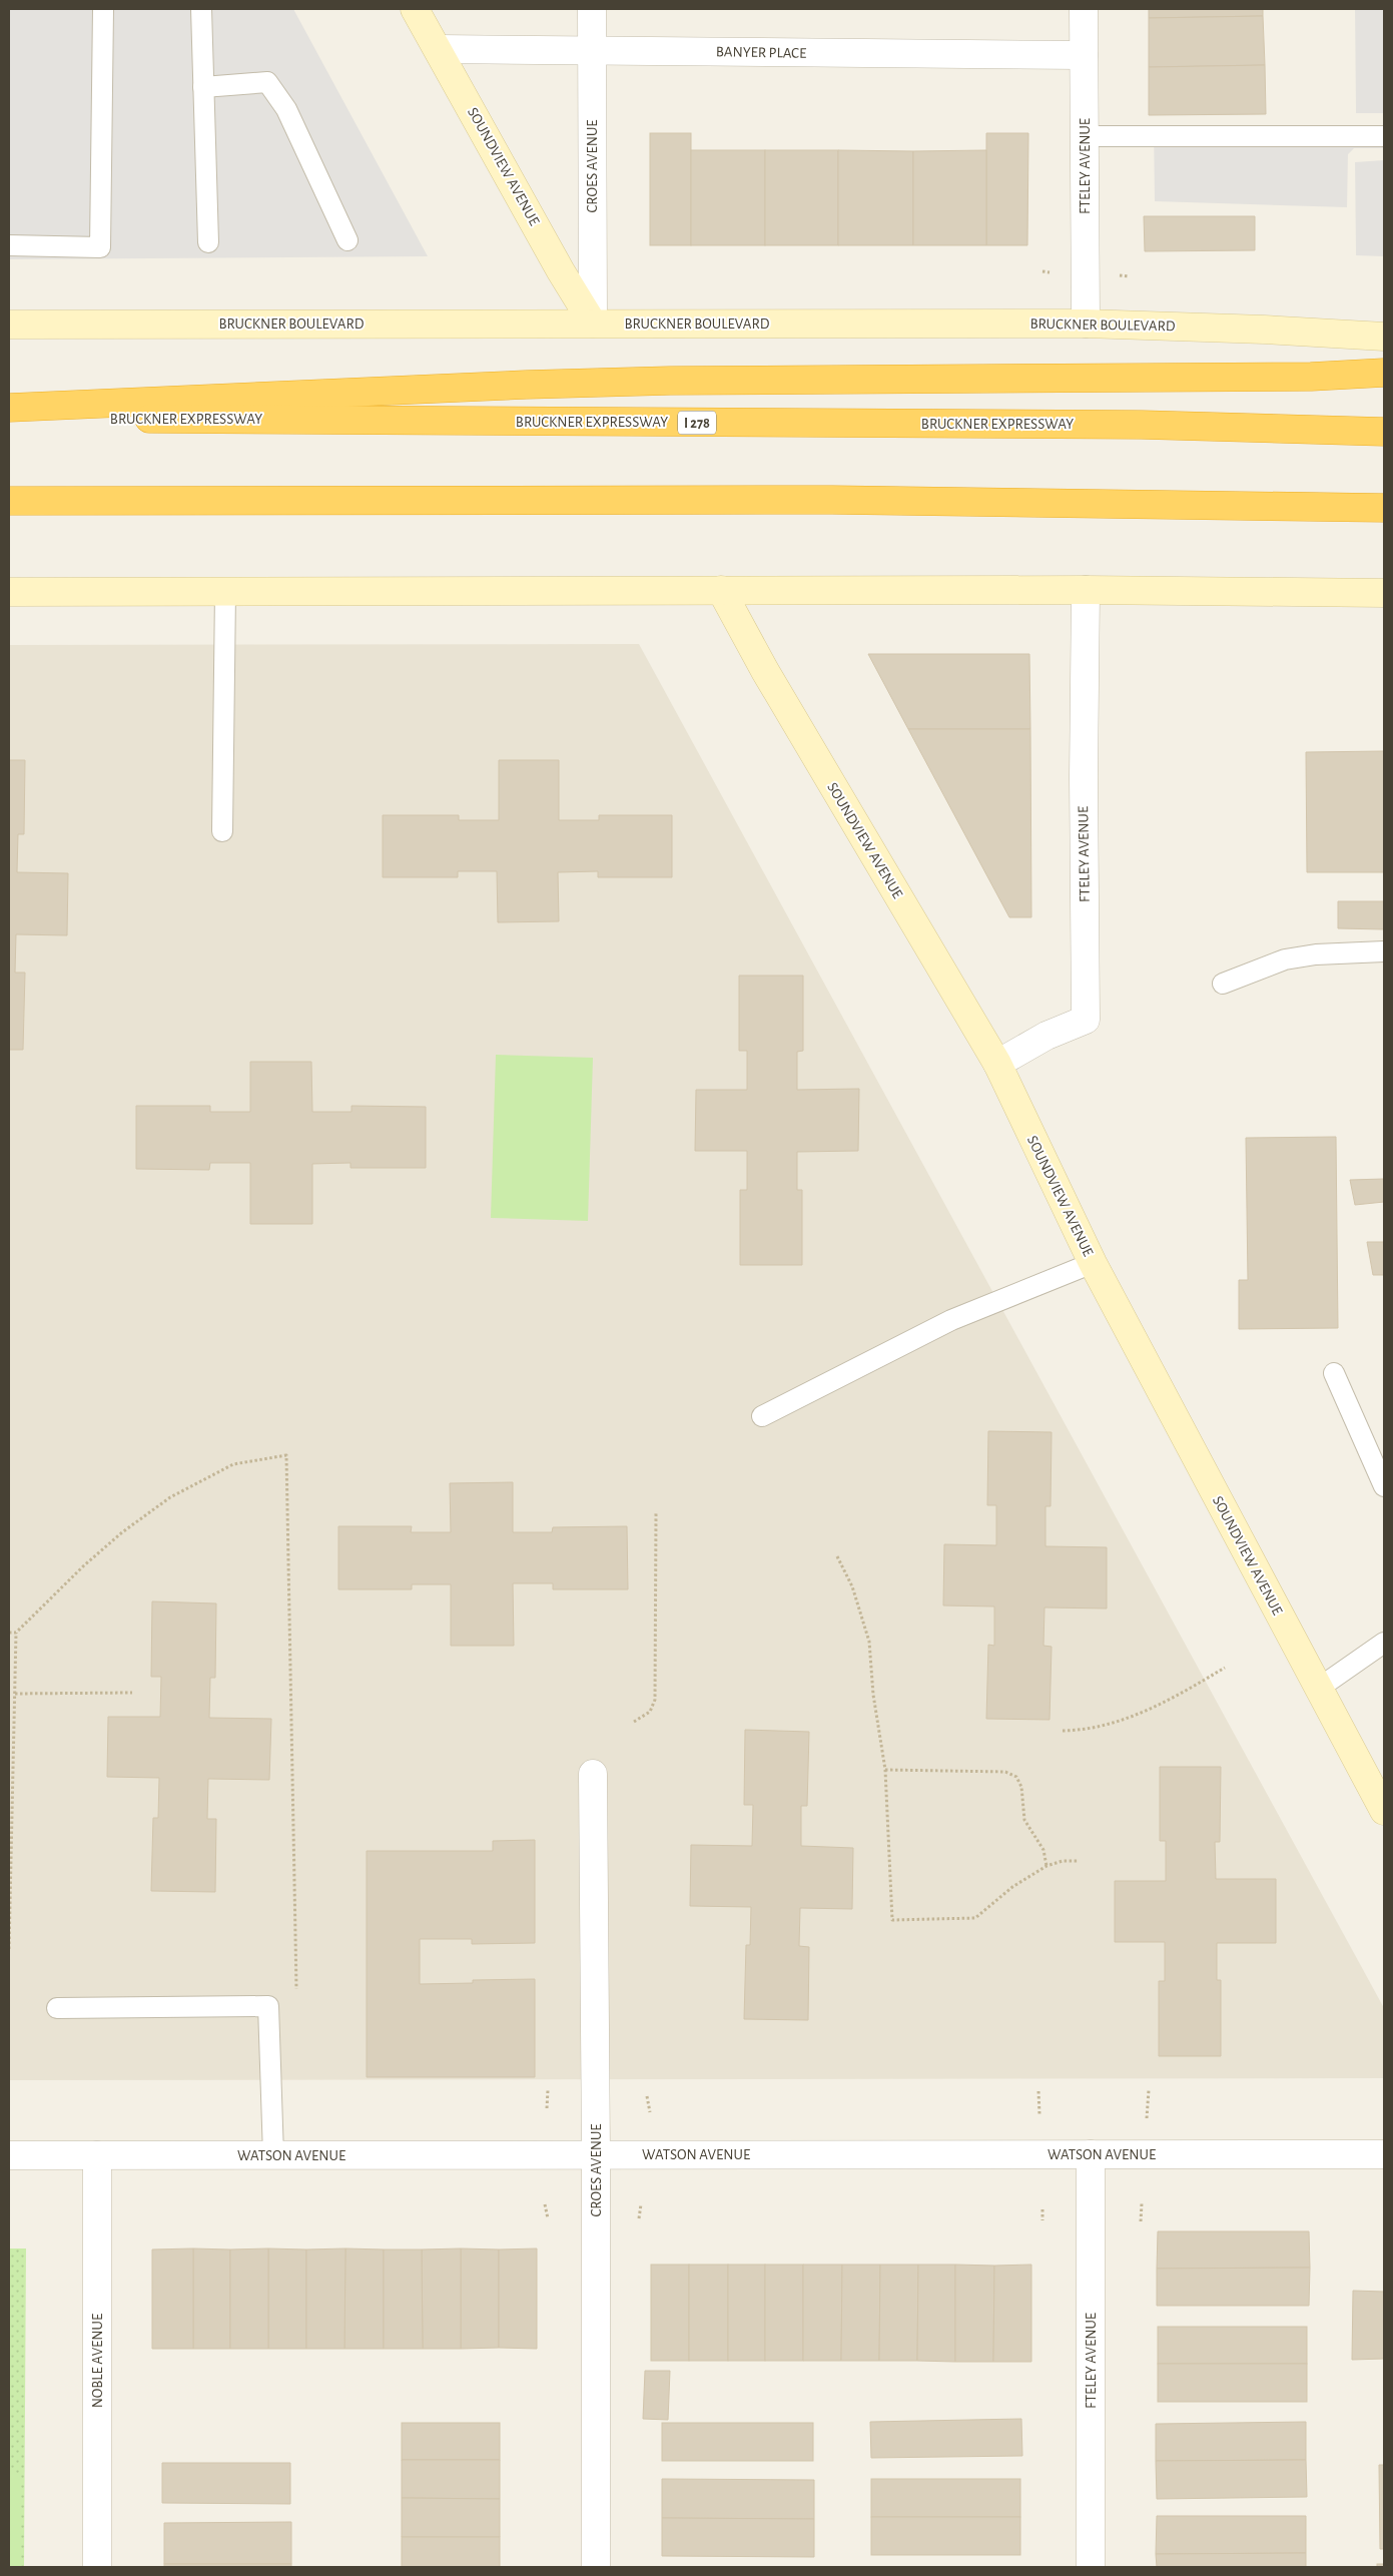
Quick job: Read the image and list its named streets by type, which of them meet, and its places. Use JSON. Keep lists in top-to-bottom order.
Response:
{
  "streets": {
    "highway": ["BRUCKNER EXPRESSWAY", "I 278"],
    "main road": ["SOUNDVIEW AVENUE", "BRUCKNER BOULEVARD"],
    "street": [
      "BANYER PLACE",
      "CROES AVENUE",
      "FTELEY AVENUE",
      "WATSON AVENUE",
      "NOBLE AVENUE"
    ]
  },
  "crossings": [
    ["BANYER PLACE", "SOUNDVIEW AVENUE"],
    ["BANYER PLACE", "CROES AVENUE"],
    ["BANYER PLACE", "FTELEY AVENUE"],
    ["SOUNDVIEW AVENUE", "CROES AVENUE"],
    ["SOUNDVIEW AVENUE", "FTELEY AVENUE"],
    ["SOUNDVIEW AVENUE", "BRUCKNER BOULEVARD"],
    ["CROES AVENUE", "BRUCKNER BOULEVARD"],
    ["CROES AVENUE", "WATSON AVENUE"],
    ["FTELEY AVENUE", "BRUCKNER BOULEVARD"],
    ["FTELEY AVENUE", "WATSON AVENUE"],
    ["WATSON AVENUE", "NOBLE AVENUE"]
  ]
}
